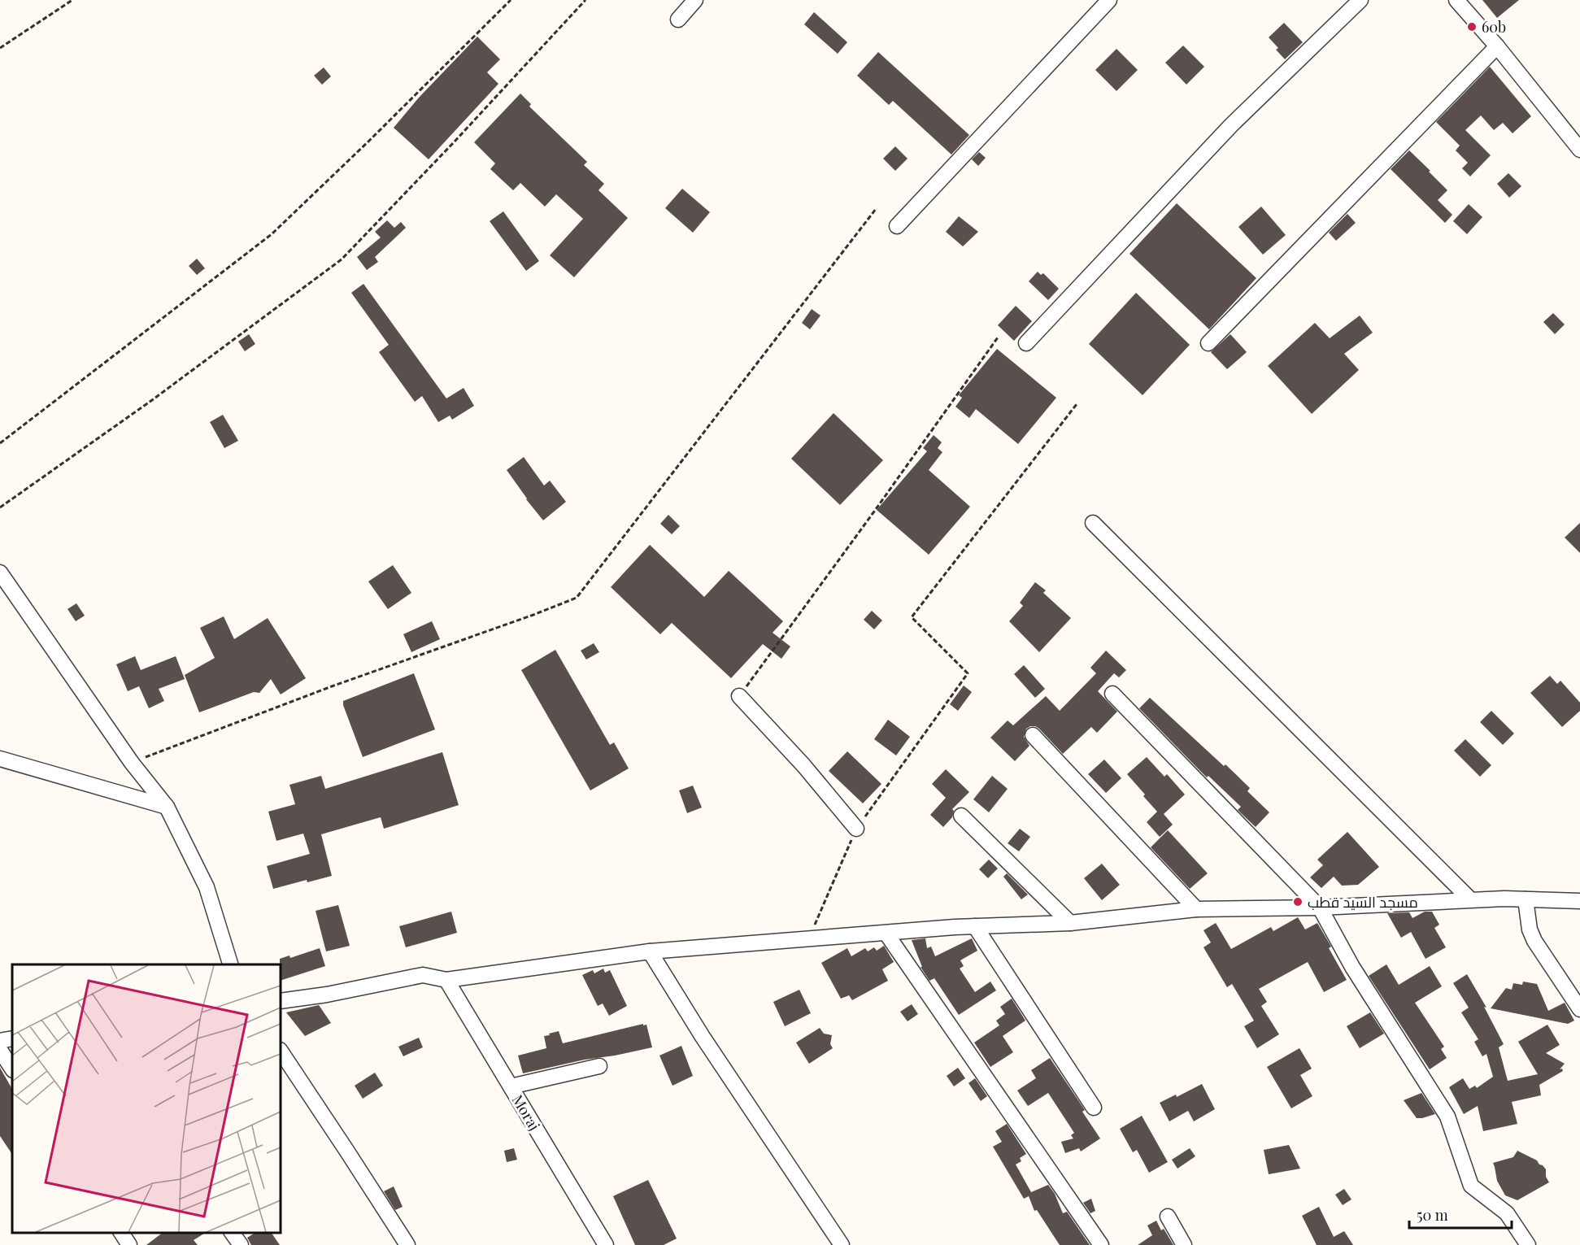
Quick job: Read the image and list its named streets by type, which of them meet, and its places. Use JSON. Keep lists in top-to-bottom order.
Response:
{
  "streets": {
    "street": ["Moraj"]
  },
  "places": ["60b", "مسجد السيد قطب"],
  "scale_bar": "50 m"
}
